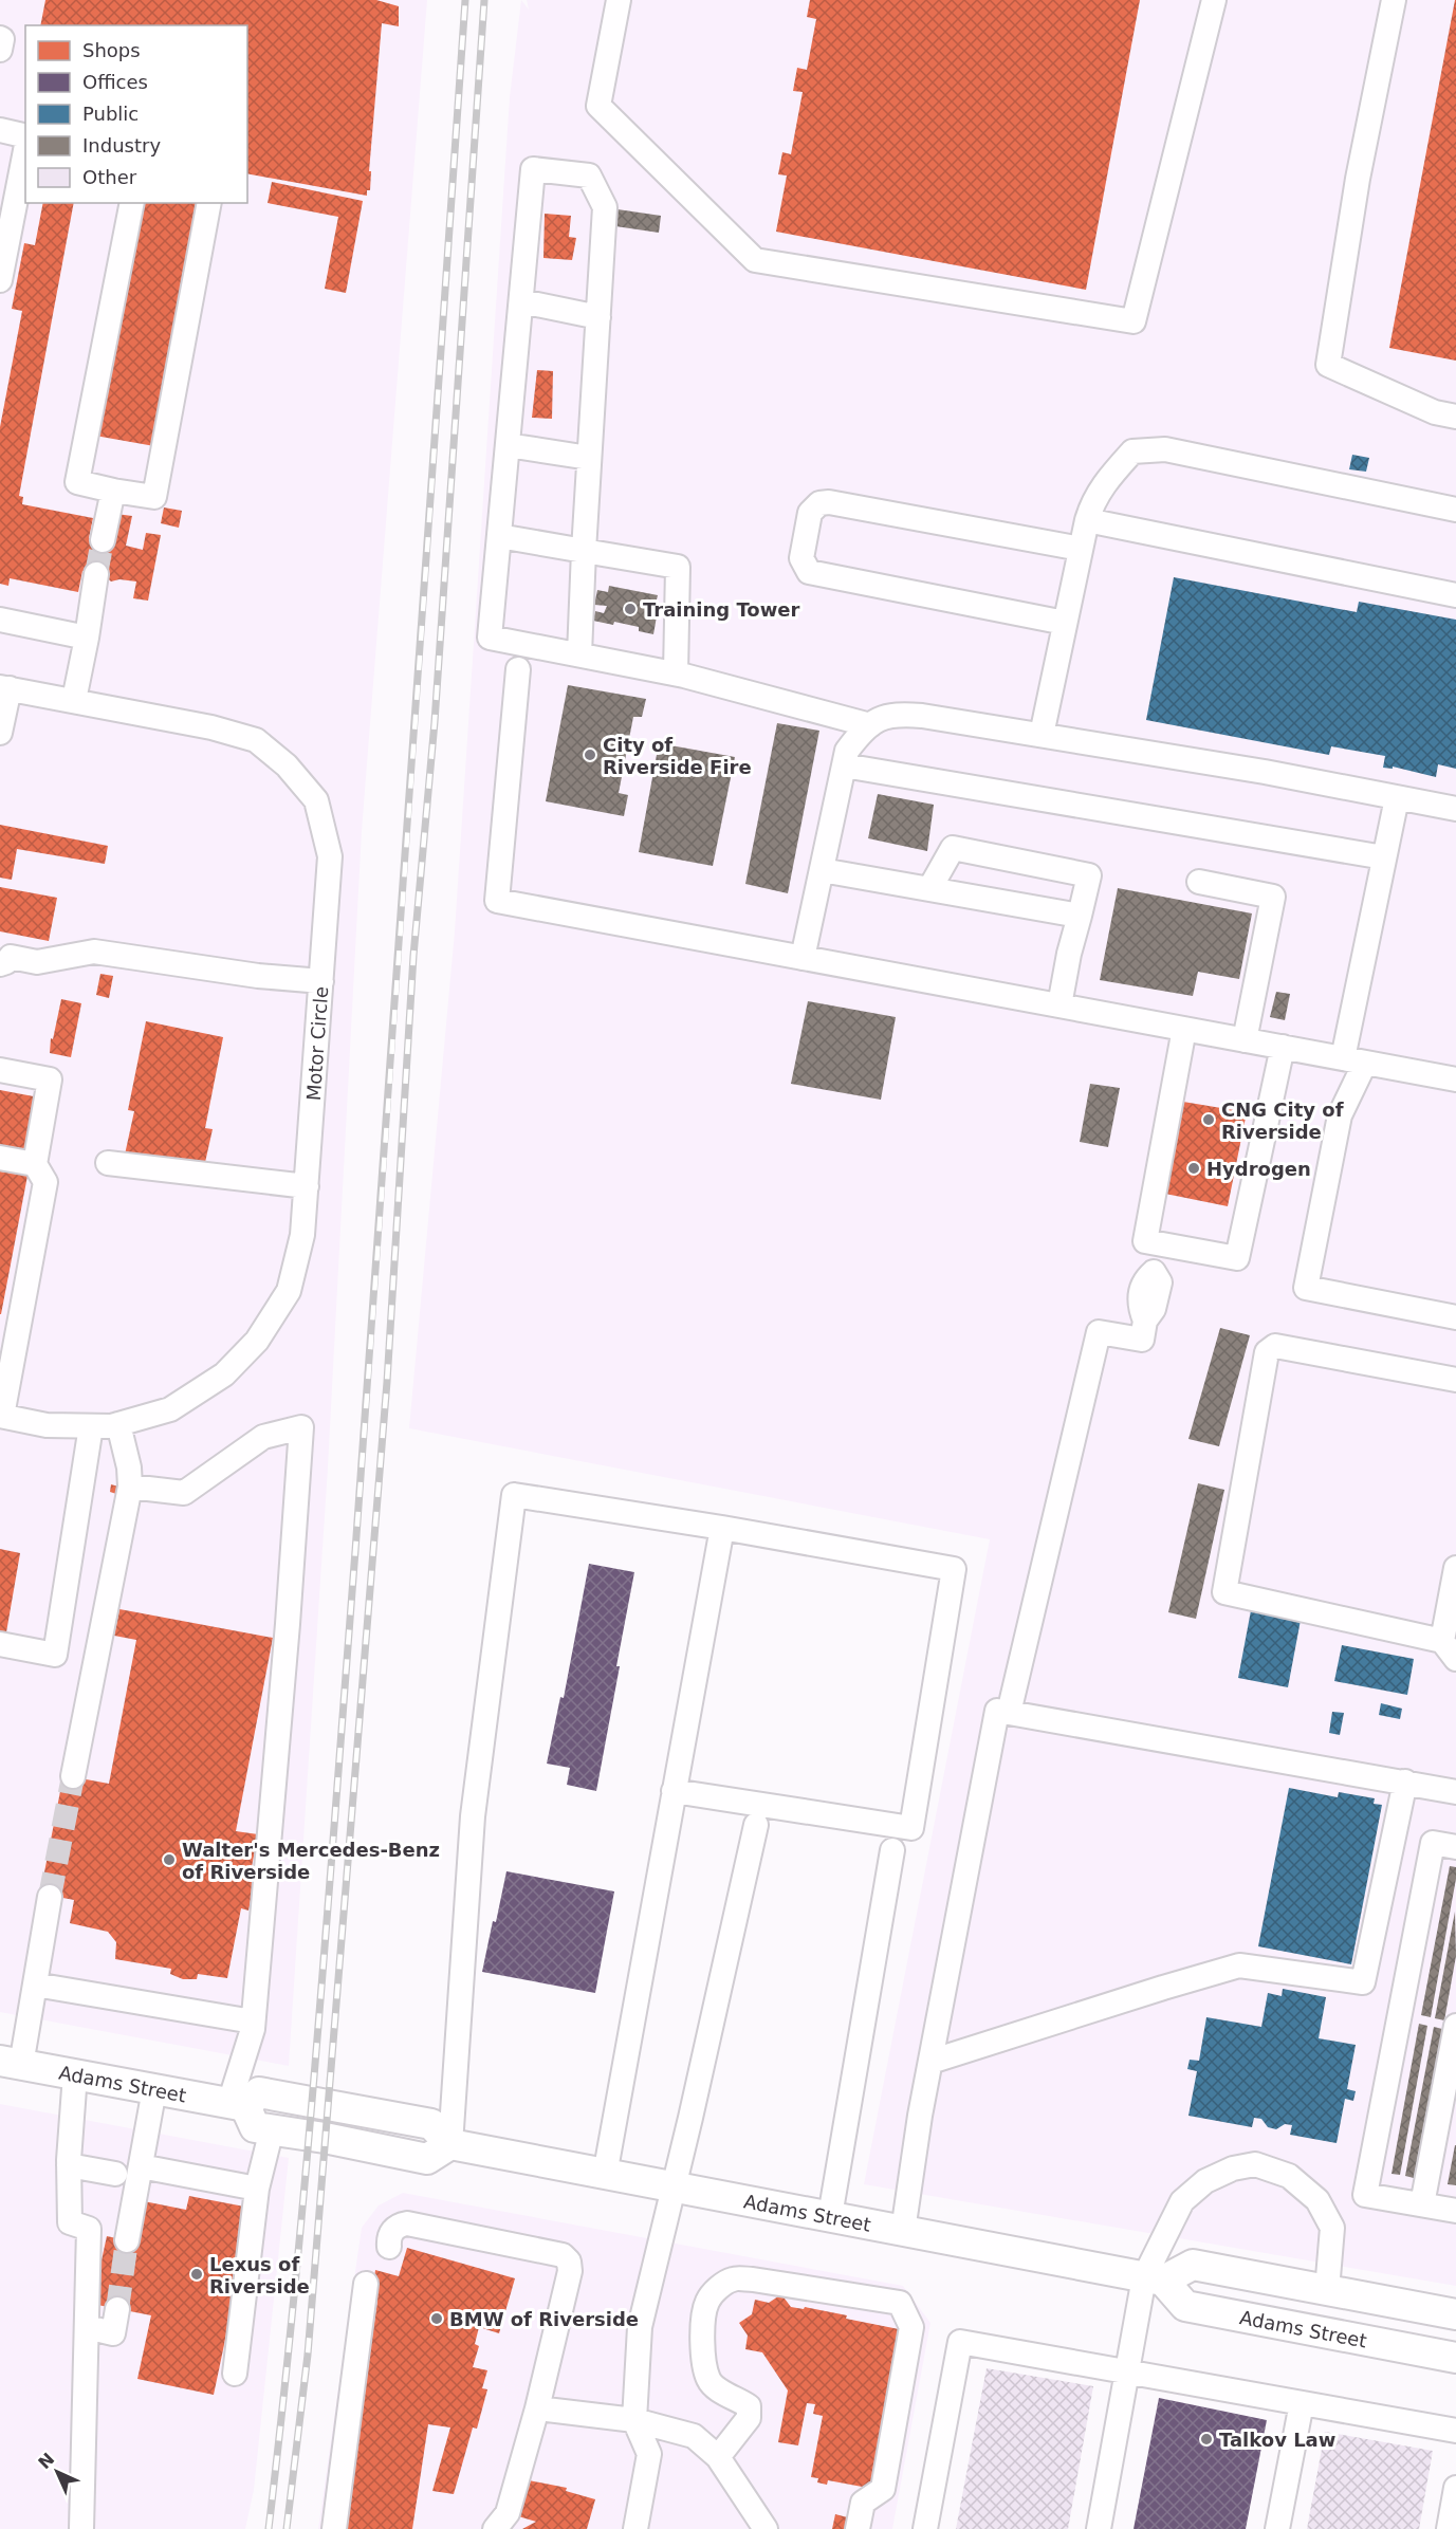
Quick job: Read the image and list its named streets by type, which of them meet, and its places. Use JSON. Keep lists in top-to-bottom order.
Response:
{
  "streets": {
    "main road": ["Adams Street"],
    "street": ["Motor Circle"]
  },
  "places": [
    "Training Tower",
    "City of Riverside Fire",
    "CNG City of Riverside",
    "Hydrogen",
    "Walter's Mercedes-Benz of Riverside",
    "Lexus of Riverside",
    "BMW of Riverside",
    "Talkov Law"
  ],
  "legend": [
    "Shops",
    "Offices",
    "Public",
    "Industry",
    "Other"
  ],
  "north": "top left"
}
